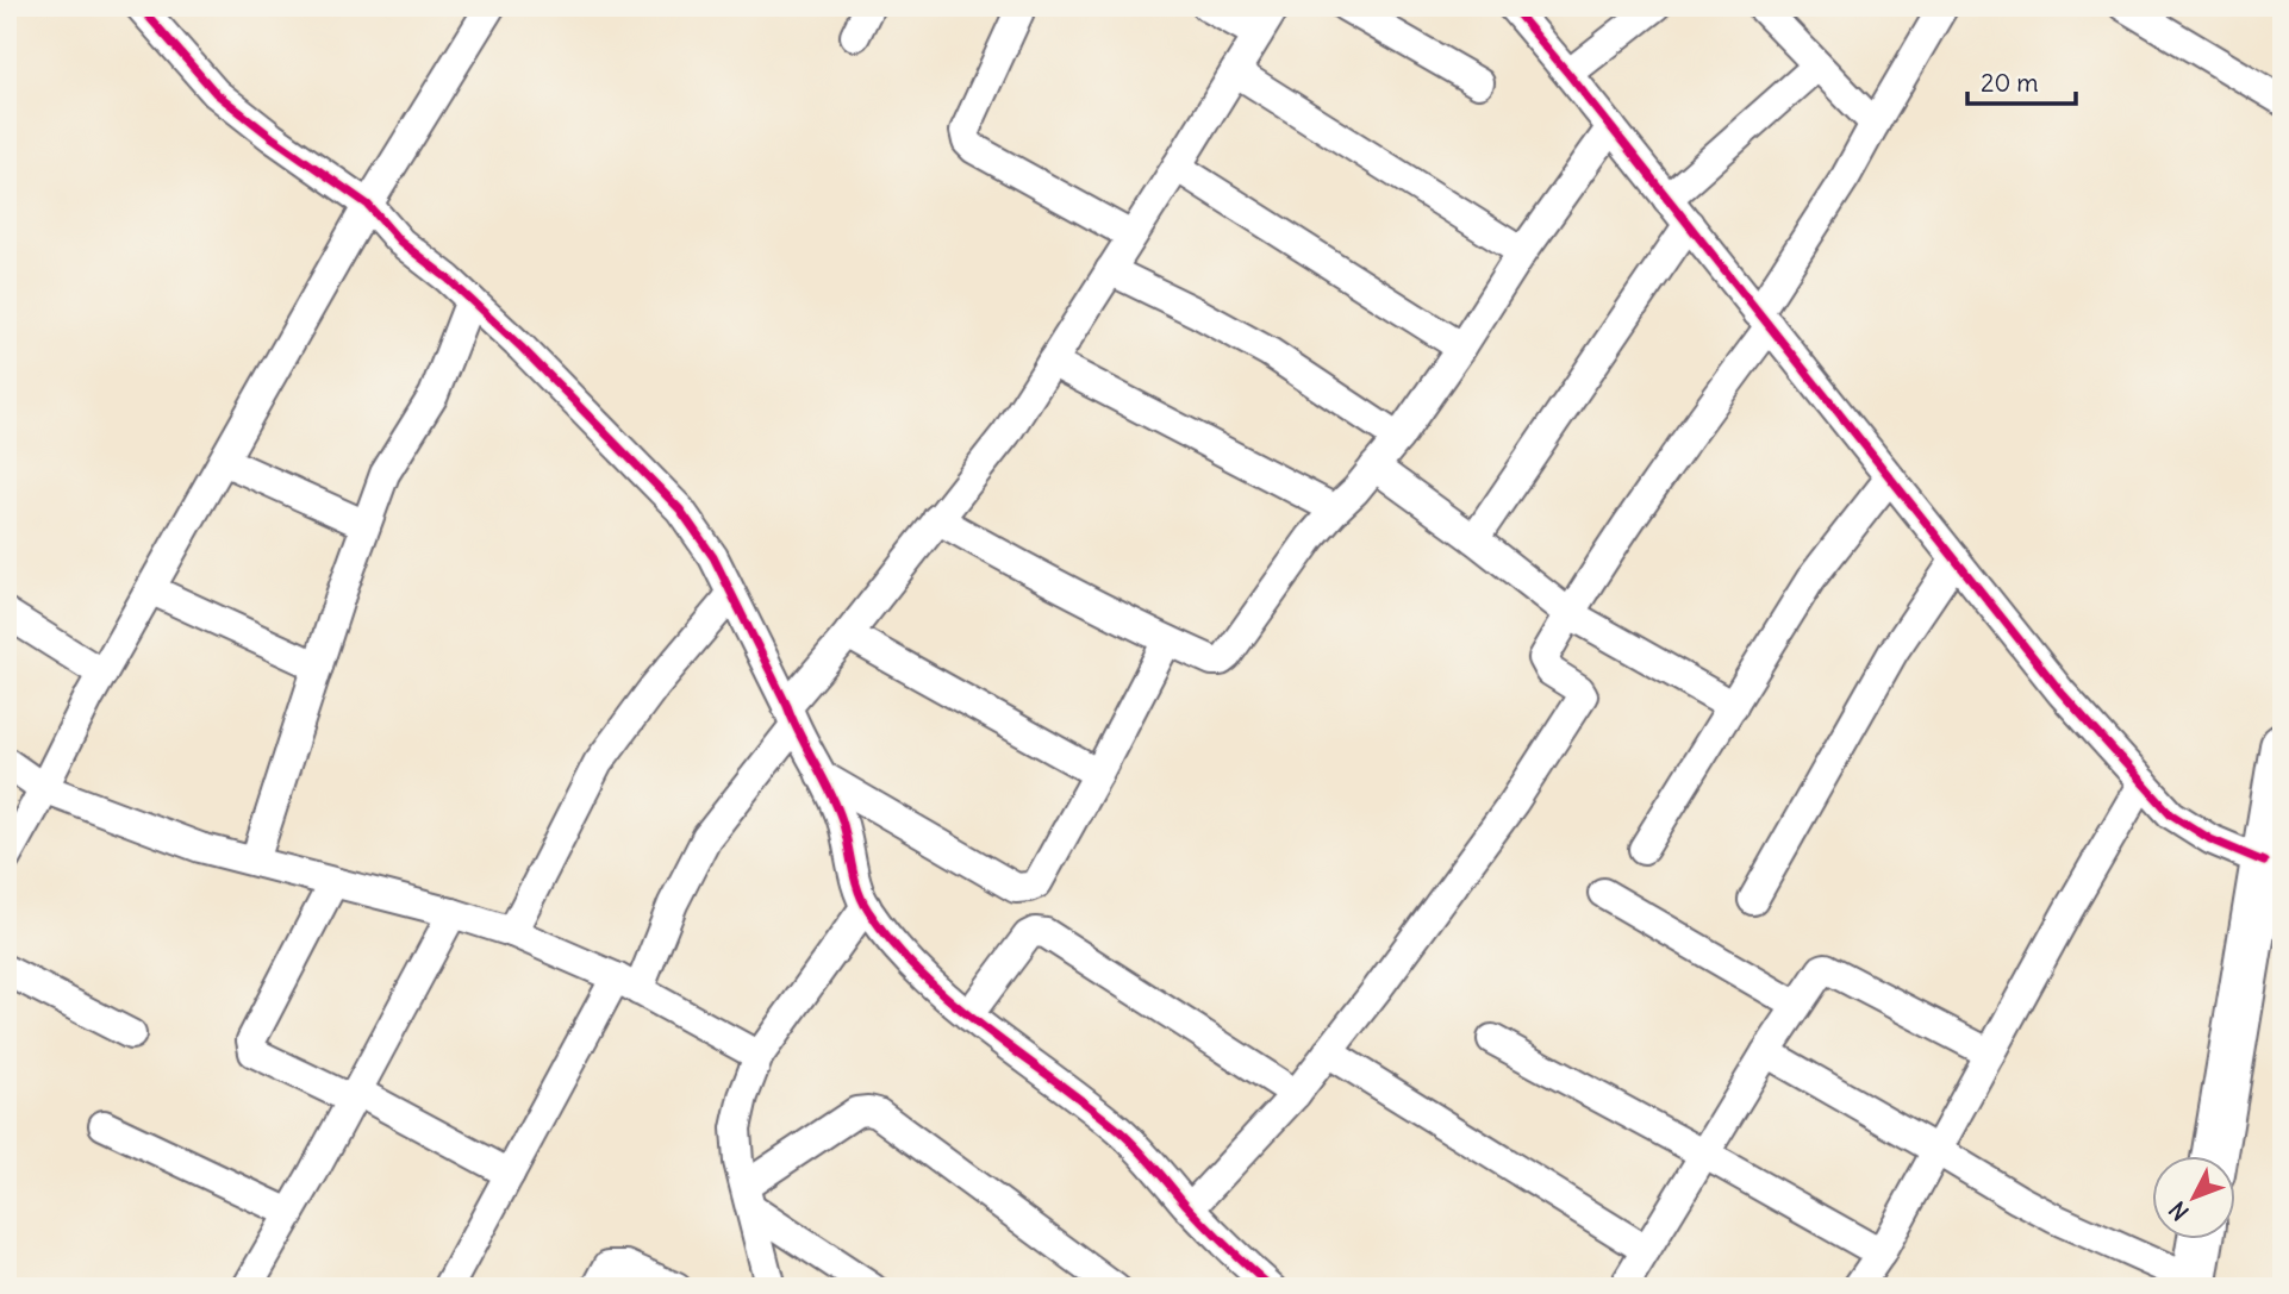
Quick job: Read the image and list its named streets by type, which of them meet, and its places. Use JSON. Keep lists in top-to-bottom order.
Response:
{
  "scale_bar": "20 m",
  "north": "bottom left"
}
